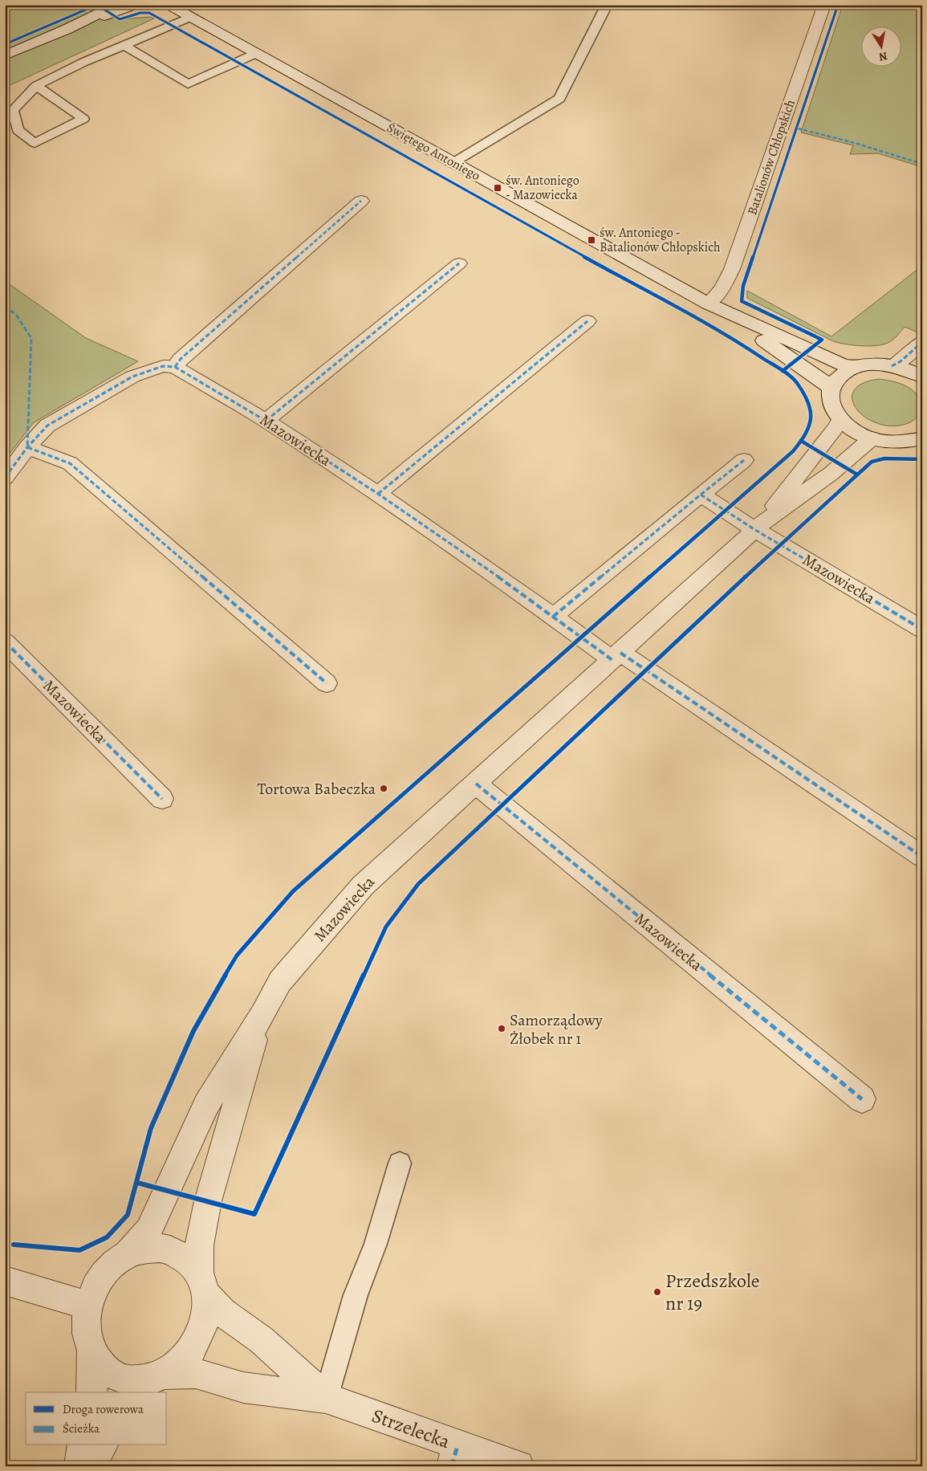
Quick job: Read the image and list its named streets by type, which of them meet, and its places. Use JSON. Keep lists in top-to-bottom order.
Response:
{
  "streets": {
    "street": [
      "Świętego Antoniego",
      "Batalionów Chłopskich",
      "Mazowiecka",
      "Strzelecka"
    ]
  },
  "crossings": [
    ["Świętego Antoniego", "Batalionów Chłopskich"],
    ["Mazowiecka", "Strzelecka"]
  ],
  "places": {
    "transit": ["św. Antoniego - Mazowiecka", "św. Antoniego - Batalionów Chłopskich"],
    "other": ["Tortowa Babeczka", "Samorządowy Żłobek nr 1", "Przedszkole nr 19"]
  },
  "legend": ["Droga rowerowa", "Ścieżka"],
  "north": "bottom"
}
